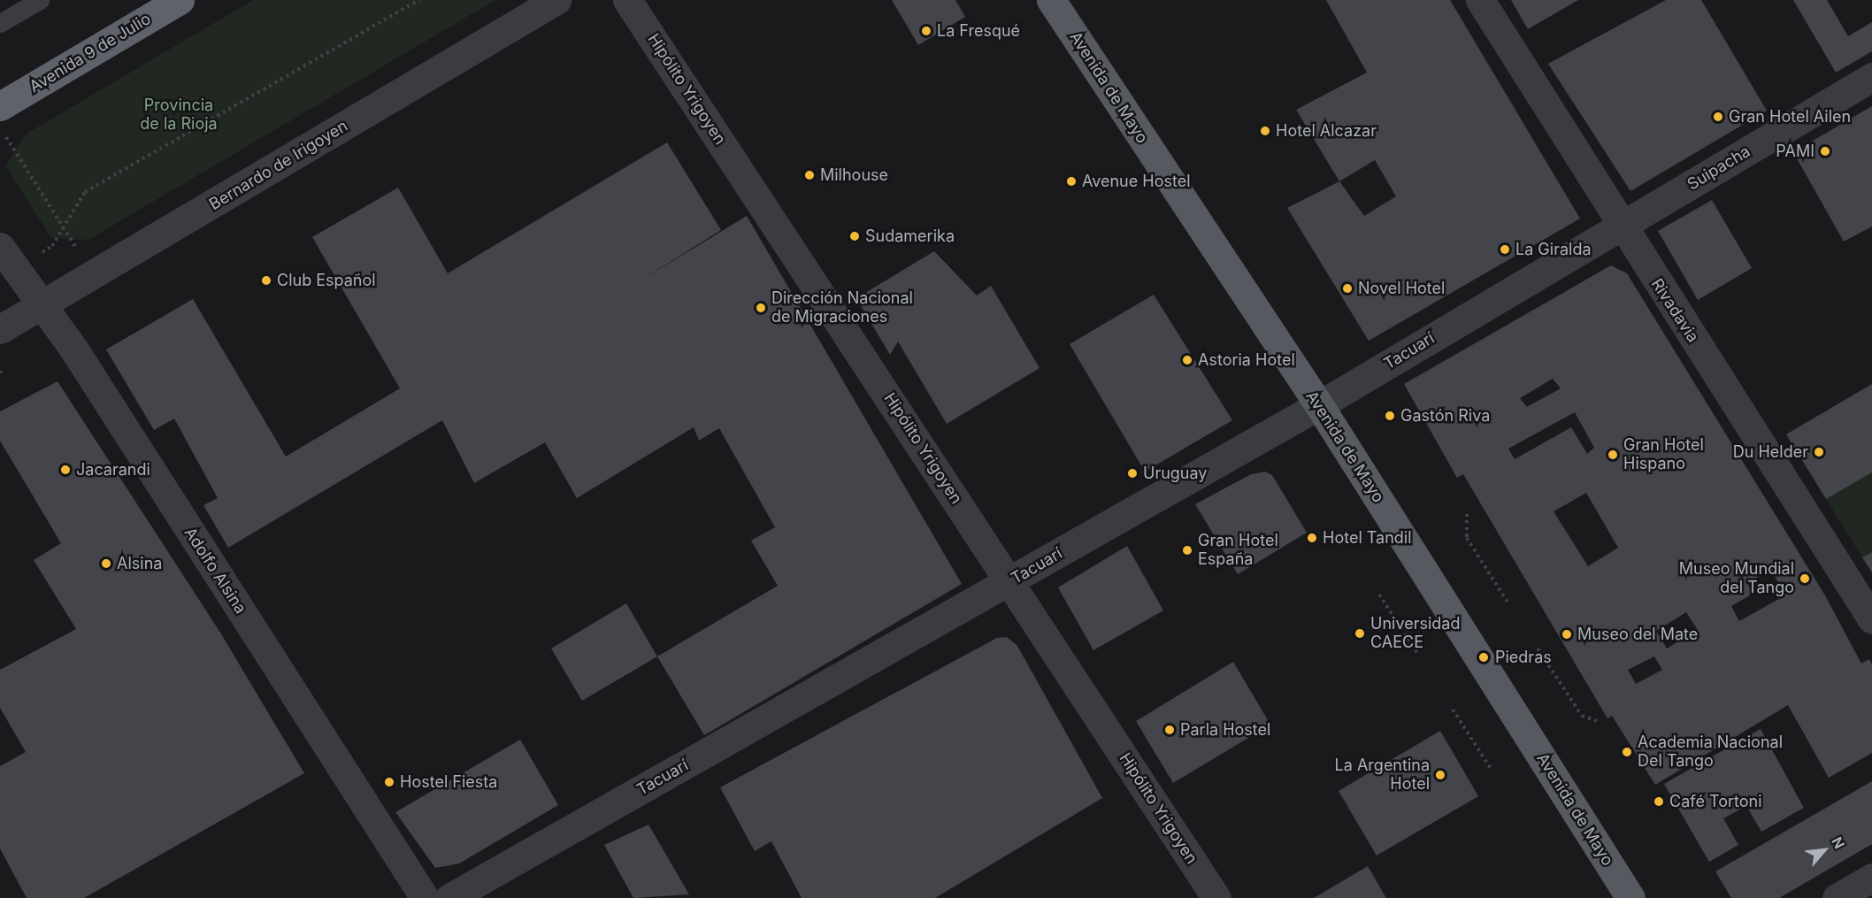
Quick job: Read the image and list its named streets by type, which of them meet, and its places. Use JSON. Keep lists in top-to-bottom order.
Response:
{
  "streets": {
    "highway": ["Avenida 9 de Julio"],
    "main road": ["Avenida de Mayo"],
    "street": [
      "Hipólito Yrigoyen",
      "Bernardo de Irigoyen",
      "Suipacha",
      "Rivadavia",
      "Tacuarí",
      "Adolfo Alsina"
    ]
  },
  "crossings": [
    ["Avenida de Mayo", "Tacuarí"],
    ["Hipólito Yrigoyen", "Tacuarí"],
    ["Bernardo de Irigoyen", "Adolfo Alsina"],
    ["Suipacha", "Rivadavia"],
    ["Suipacha", "Tacuarí"],
    ["Rivadavia", "Tacuarí"]
  ],
  "parks": ["Provincia de la Rioja"],
  "places": [
    "La Fresqué",
    "Gran Hotel Ailen",
    "Hotel Alcazar",
    "PAMI",
    "Milhouse",
    "Avenue Hostel",
    "Sudamerika",
    "La Giralda",
    "Club Español",
    "Novel Hotel",
    "Dirección Nacional de Migraciones",
    "Astoria Hotel",
    "Gastón Riva",
    "Du Helder",
    "Gran Hotel Hispano",
    "Jacarandi",
    "Uruguay",
    "Hotel Tandil",
    "Gran Hotel España",
    "Alsina",
    "Museo Mundial del Tango",
    "Universidad CAECE",
    "Museo del Mate",
    "Piedras",
    "Parla Hostel",
    "Academia Nacional Del Tango",
    "La Argentina Hotel",
    "Hostel Fiesta",
    "Café Tortoni"
  ],
  "north": "top right"
}
